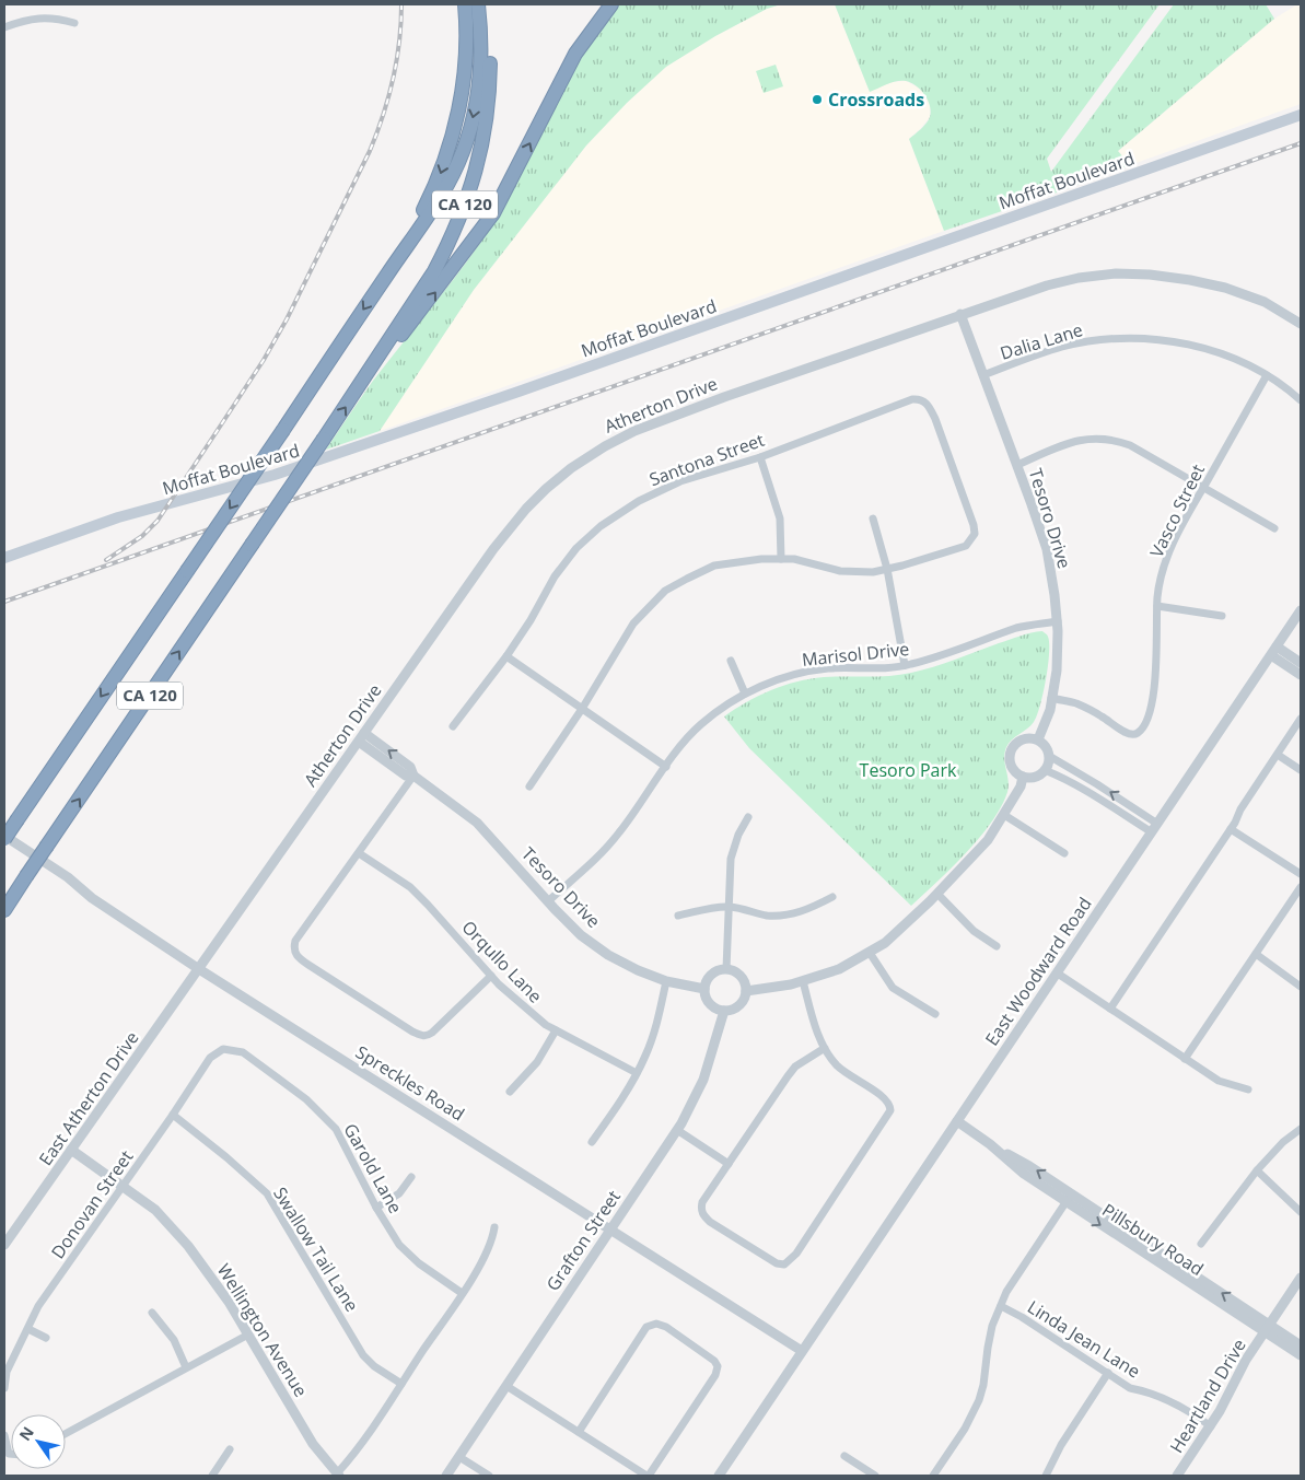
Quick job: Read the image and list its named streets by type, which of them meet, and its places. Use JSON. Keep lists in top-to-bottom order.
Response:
{
  "streets": {
    "highway": ["CA 120"],
    "main road": ["Moffat Boulevard"],
    "street": [
      "Dalia Lane",
      "Atherton Drive",
      "Santona Street",
      "Vasco Street",
      "Tesoro Drive",
      "Marisol Drive",
      "Orqullo Lane",
      "East Woodward Road",
      "Spreckles Road",
      "East Atherton Drive",
      "Garold Lane",
      "Donovan Street",
      "Pillsbury Road",
      "Grafton Street",
      "Swallow Tail Lane",
      "Wellington Avenue",
      "Linda Jean Lane",
      "Heartland Drive"
    ]
  },
  "crossings": [
    ["CA 120", "Spreckles Road"],
    ["Dalia Lane", "Vasco Street"],
    ["Dalia Lane", "Tesoro Drive"],
    ["Atherton Drive", "Tesoro Drive"],
    ["Atherton Drive", "Spreckles Road"],
    ["Atherton Drive", "East Atherton Drive"],
    ["Vasco Street", "Tesoro Drive"],
    ["Tesoro Drive", "Marisol Drive"],
    ["Tesoro Drive", "Grafton Street"],
    ["East Woodward Road", "Spreckles Road"],
    ["East Woodward Road", "Pillsbury Road"],
    ["Spreckles Road", "East Atherton Drive"],
    ["Spreckles Road", "Grafton Street"],
    ["East Atherton Drive", "Wellington Avenue"],
    ["Garold Lane", "Donovan Street"],
    ["Donovan Street", "Swallow Tail Lane"],
    ["Donovan Street", "Wellington Avenue"],
    ["Pillsbury Road", "Heartland Drive"],
    ["Linda Jean Lane", "Heartland Drive"]
  ],
  "parks": ["Tesoro Park"],
  "places": ["Crossroads"],
  "north": "top left"
}
